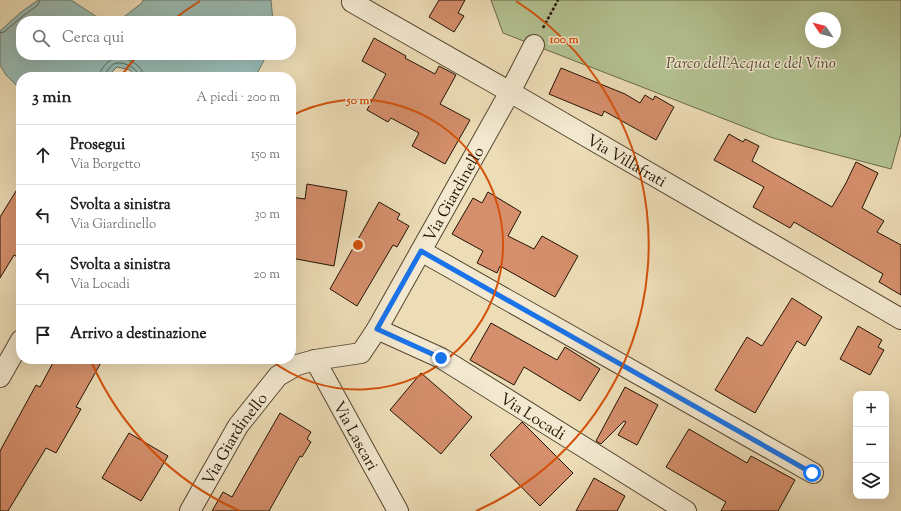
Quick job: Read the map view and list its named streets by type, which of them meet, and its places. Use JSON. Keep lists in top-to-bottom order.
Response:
{
  "streets": {
    "street": [
      "Via Villafrati",
      "Via Giardinello",
      "Via Locadi",
      "Via Lascari"
    ]
  },
  "crossings": [
    ["Via Villafrati", "Via Giardinello"],
    ["Via Giardinello", "Via Locadi"],
    ["Via Giardinello", "Via Lascari"]
  ],
  "parks": ["Parco dell'Acqua e del Vino"],
  "north": "top left",
  "page": {
    "search": "Cerca qui",
    "heading": ["3 min", "A piedi · 200 m"],
    "list": [
      ["Prosegui", "Via Borgetto", "150 m"],
      ["Svolta a sinistra", "Via Giardinello", "30 m"],
      ["Svolta a sinistra", "Via Locadi", "20 m"],
      "Arrivo a destinazione"
    ],
    "map_buttons": ["+", "−"]
  },
  "rings": ["100 m", "50 m"]
}
